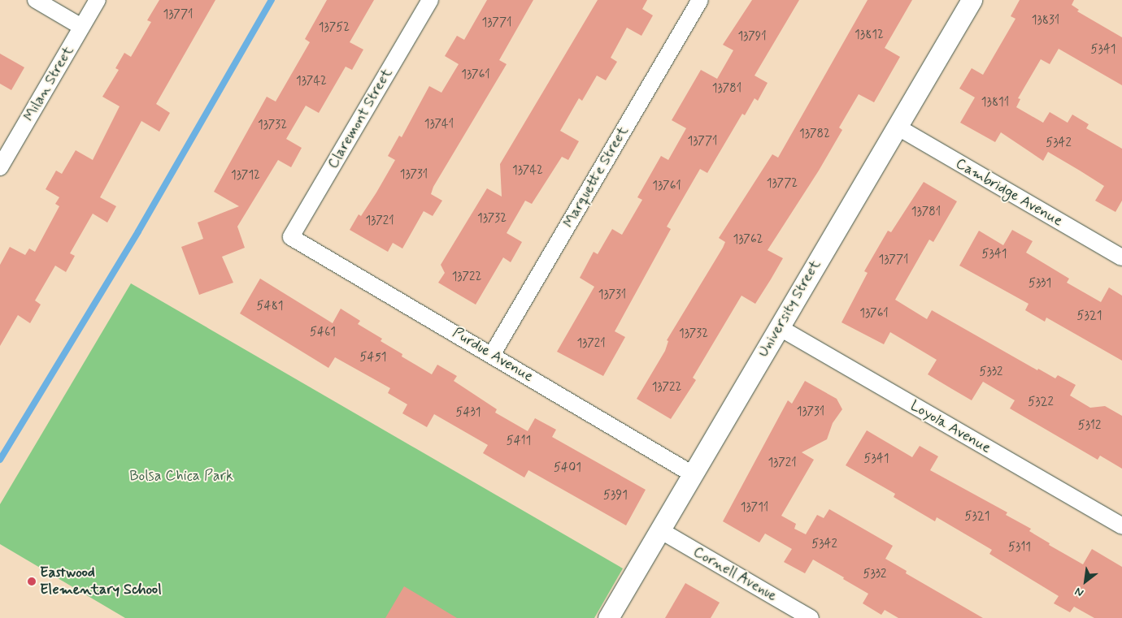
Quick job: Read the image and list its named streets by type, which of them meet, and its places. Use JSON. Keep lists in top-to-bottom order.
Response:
{
  "streets": {
    "street": [
      "Milan Street",
      "Claremont Street",
      "Marquette Street",
      "Cambridge Avenue",
      "University Street",
      "Purdue Avenue",
      "Loyola Avenue",
      "Cornell Avenue"
    ]
  },
  "crossings": [
    ["Claremont Street", "Purdue Avenue"],
    ["Marquette Street", "Purdue Avenue"],
    ["Cambridge Avenue", "University Street"],
    ["University Street", "Purdue Avenue"],
    ["University Street", "Loyola Avenue"],
    ["University Street", "Cornell Avenue"]
  ],
  "parks": ["Bolsa Chica Park"],
  "places": ["Eastwood Elementary School"],
  "house_numbers": [
    "13771",
    "13831",
    "13771",
    "13752",
    "13812",
    "13791",
    "5341",
    "13761",
    "13742",
    "13781",
    "13811",
    "13741",
    "13732",
    "13782",
    "13771",
    "5342",
    "13742",
    "13731",
    "13712",
    "13772",
    "13761",
    "13781",
    "13732",
    "13721",
    "13762",
    "5341",
    "13771",
    "13722",
    "5331",
    "13731",
    "5481",
    "13761",
    "5321",
    "5461",
    "13732",
    "13721",
    "5451",
    "5332",
    "13722",
    "5322",
    "13731",
    "5431",
    "5312",
    "5411",
    "5341",
    "13721",
    "5401",
    "5391",
    "13711",
    "5321",
    "5342",
    "5311",
    "5332"
  ],
  "north": "bottom left"
}
